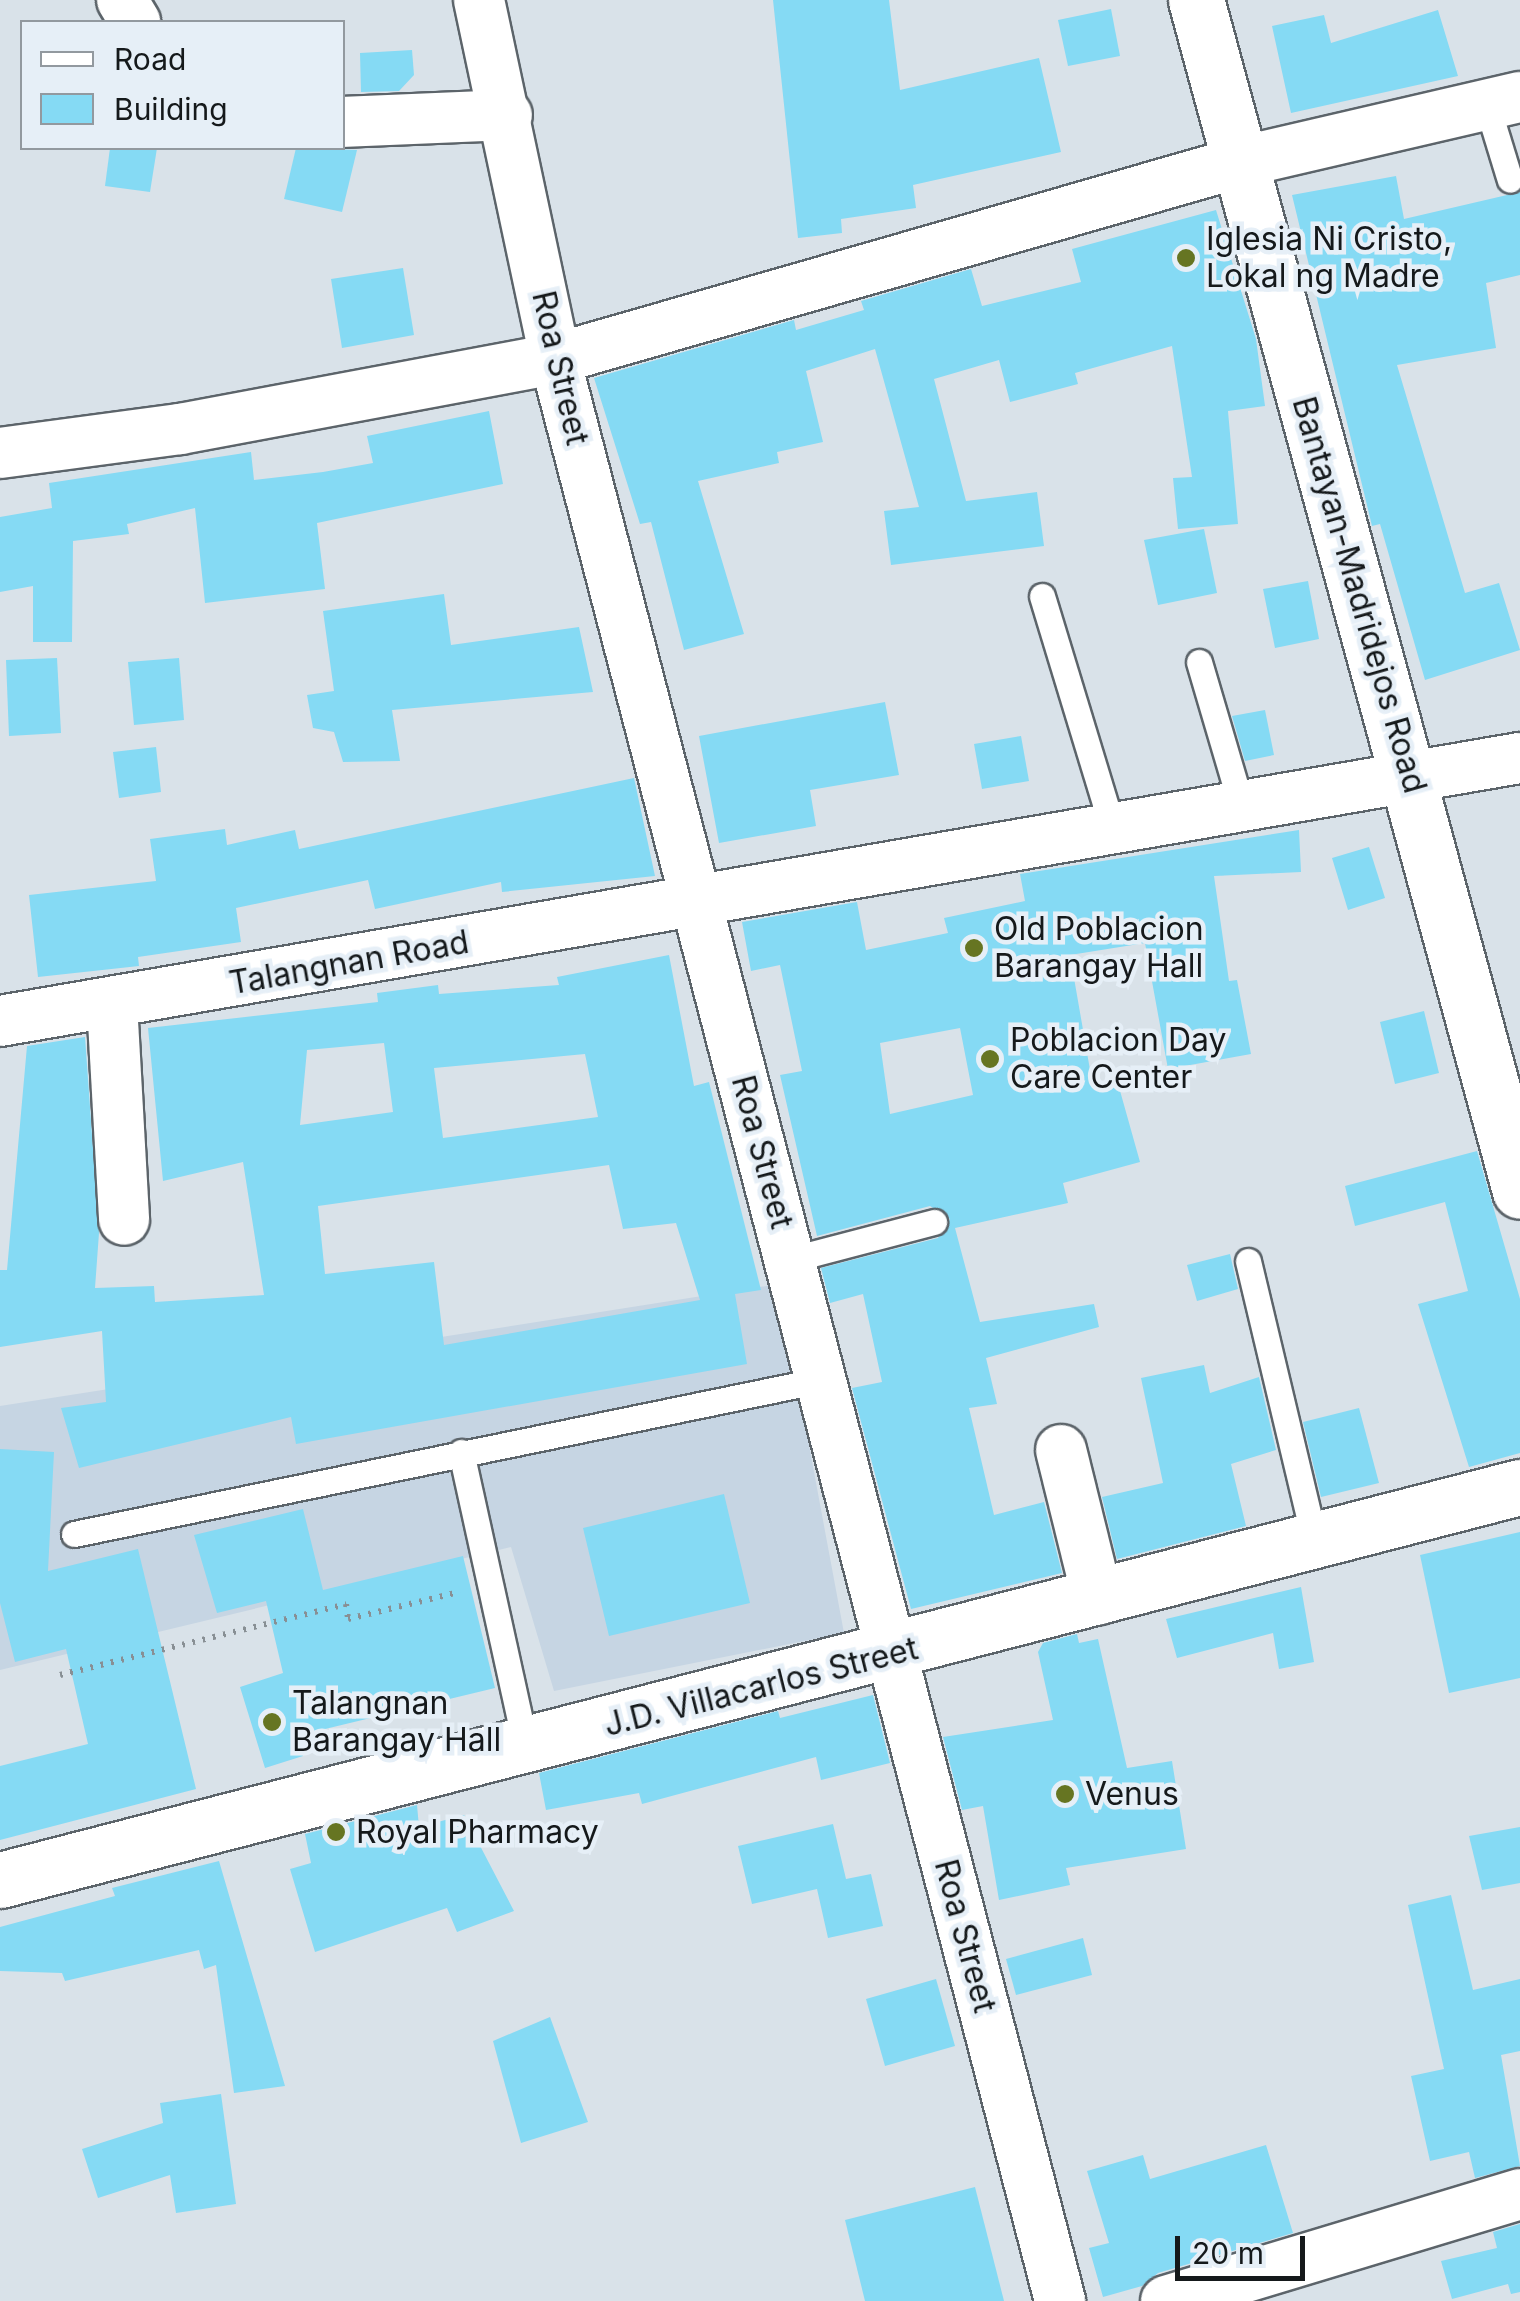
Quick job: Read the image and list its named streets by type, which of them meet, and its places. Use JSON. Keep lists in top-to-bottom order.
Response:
{
  "streets": {
    "street": [
      "Roa Street",
      "Bantayan-Madridejos Road",
      "Talangnan Road",
      "J.D. Villacarlos Street"
    ]
  },
  "crossings": [
    ["Roa Street", "Talangnan Road"],
    ["Roa Street", "J.D. Villacarlos Street"],
    ["Bantayan-Madridejos Road", "Talangnan Road"]
  ],
  "places": [
    "Iglesia Ni Cristo, Lokal ng Madre",
    "Old Poblacion Barangay Hall",
    "Poblacion Day Care Center",
    "Talangnan Barangay Hall",
    "Venus",
    "Royal Pharmacy"
  ],
  "legend": ["Road", "Building"],
  "scale_bar": "20 m"
}
